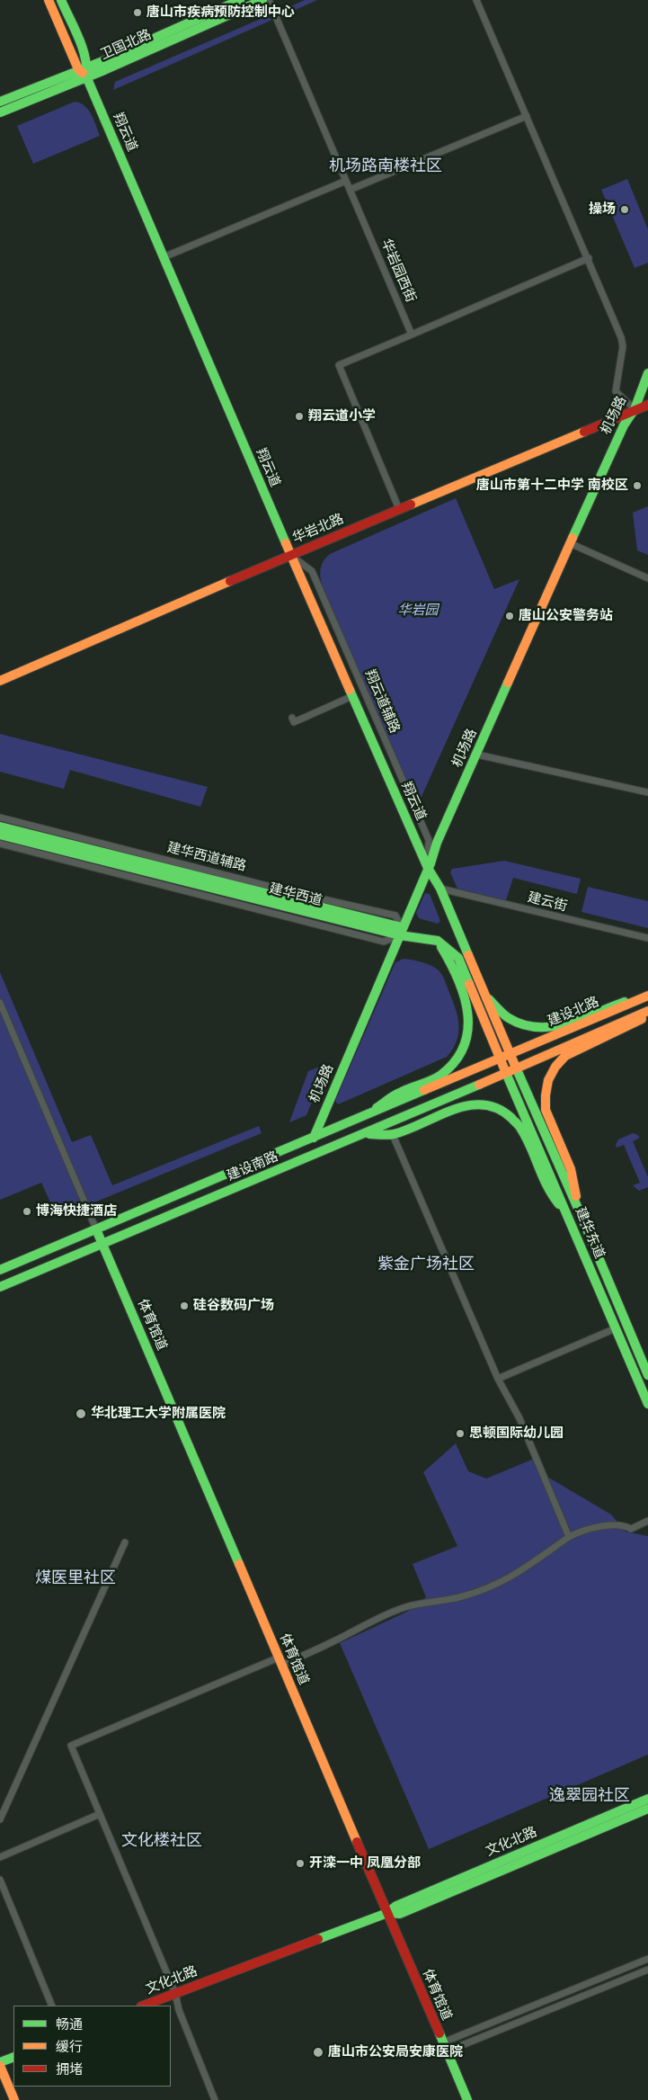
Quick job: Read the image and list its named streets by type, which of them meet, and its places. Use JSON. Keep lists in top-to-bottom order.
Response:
{
  "streets": {
    "main road": [
      "卫国北路",
      "翔云道",
      "机场路",
      "华岩北路",
      "建华西道",
      "建设北路",
      "建设南路",
      "建华东道",
      "体育馆道",
      "文化北路"
    ],
    "street": [
      "华岩园西街",
      "翔云道辅路",
      "建华西道辅路",
      "建云街"
    ]
  },
  "crossings": [
    ["卫国北路", "翔云道"],
    ["翔云道", "机场路"],
    ["翔云道", "华岩北路"],
    ["翔云道", "翔云道辅路"],
    ["翔云道", "建云街"],
    ["机场路", "华岩北路"],
    ["机场路", "翔云道辅路"],
    ["机场路", "建华西道辅路"],
    ["机场路", "建华西道"],
    ["机场路", "建设南路"],
    ["华岩北路", "翔云道辅路"],
    ["建华西道辅路", "建华西道"],
    ["建华西道", "建设南路"],
    ["建华西道", "建华东道"],
    ["建设北路", "建设南路"],
    ["建设南路", "建华东道"],
    ["建设南路", "体育馆道"],
    ["体育馆道", "文化北路"]
  ],
  "districts": [
    "机场路南楼社区",
    "紫金广场社区",
    "煤医里社区",
    "逸翠园社区",
    "文化楼社区"
  ],
  "parks": ["华岩园"],
  "places": [
    "唐山市疾病预防控制中心",
    "操场",
    "翔云道小学",
    "唐山市第十二中学 南校区",
    "唐山公安警务站",
    "博海快捷酒店",
    "硅谷数码广场",
    "华北理工大学附属医院",
    "思顿国际幼儿园",
    "开滦一中 凤凰分部",
    "唐山市公安局安康医院"
  ],
  "legend": ["畅通", "缓行", "拥堵"]
}
